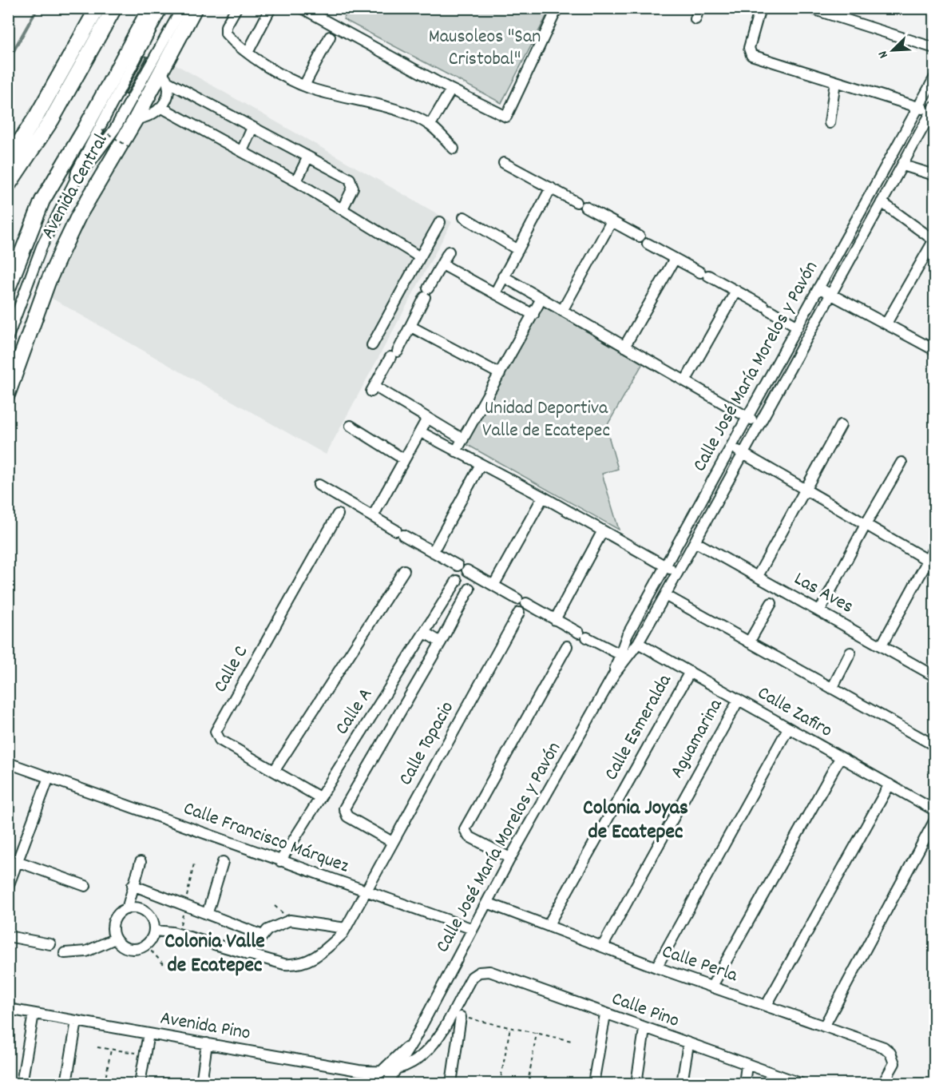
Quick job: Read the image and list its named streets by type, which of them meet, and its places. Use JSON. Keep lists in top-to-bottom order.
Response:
{
  "streets": {
    "highway": ["Avenida Central"],
    "street": [
      "Calle José María Morelos y Pavón",
      "Las Aves",
      "Calle C",
      "Calle A",
      "Calle Zafiro",
      "Calle Esmeralda",
      "Aguamarina",
      "Calle Topacio",
      "Calle Francisco Márquez",
      "Calle Perla",
      "Calle Pino",
      "Avenida Pino"
    ]
  },
  "crossings": [
    ["Calle José María Morelos y Pavón", "Las Aves"],
    ["Calle José María Morelos y Pavón", "Calle Zafiro"],
    ["Calle José María Morelos y Pavón", "Calle Francisco Márquez"],
    ["Calle José María Morelos y Pavón", "Calle Perla"],
    ["Calle José María Morelos y Pavón", "Calle Pino"],
    ["Calle José María Morelos y Pavón", "Avenida Pino"],
    ["Calle C", "Calle A"],
    ["Calle A", "Calle Francisco Márquez"],
    ["Calle Zafiro", "Calle Esmeralda"],
    ["Calle Zafiro", "Aguamarina"],
    ["Calle Esmeralda", "Calle Perla"],
    ["Aguamarina", "Calle Perla"],
    ["Calle Topacio", "Calle Francisco Márquez"],
    ["Calle Pino", "Avenida Pino"]
  ],
  "districts": ["Colonia Joyas de Ecatepec", "Colonia Valle de Ecatepec"],
  "parks": ["Mausoleos \"San Cristobal\"", "Unidad Deportiva Valle de Ecatepec"],
  "north": "bottom left"
}
